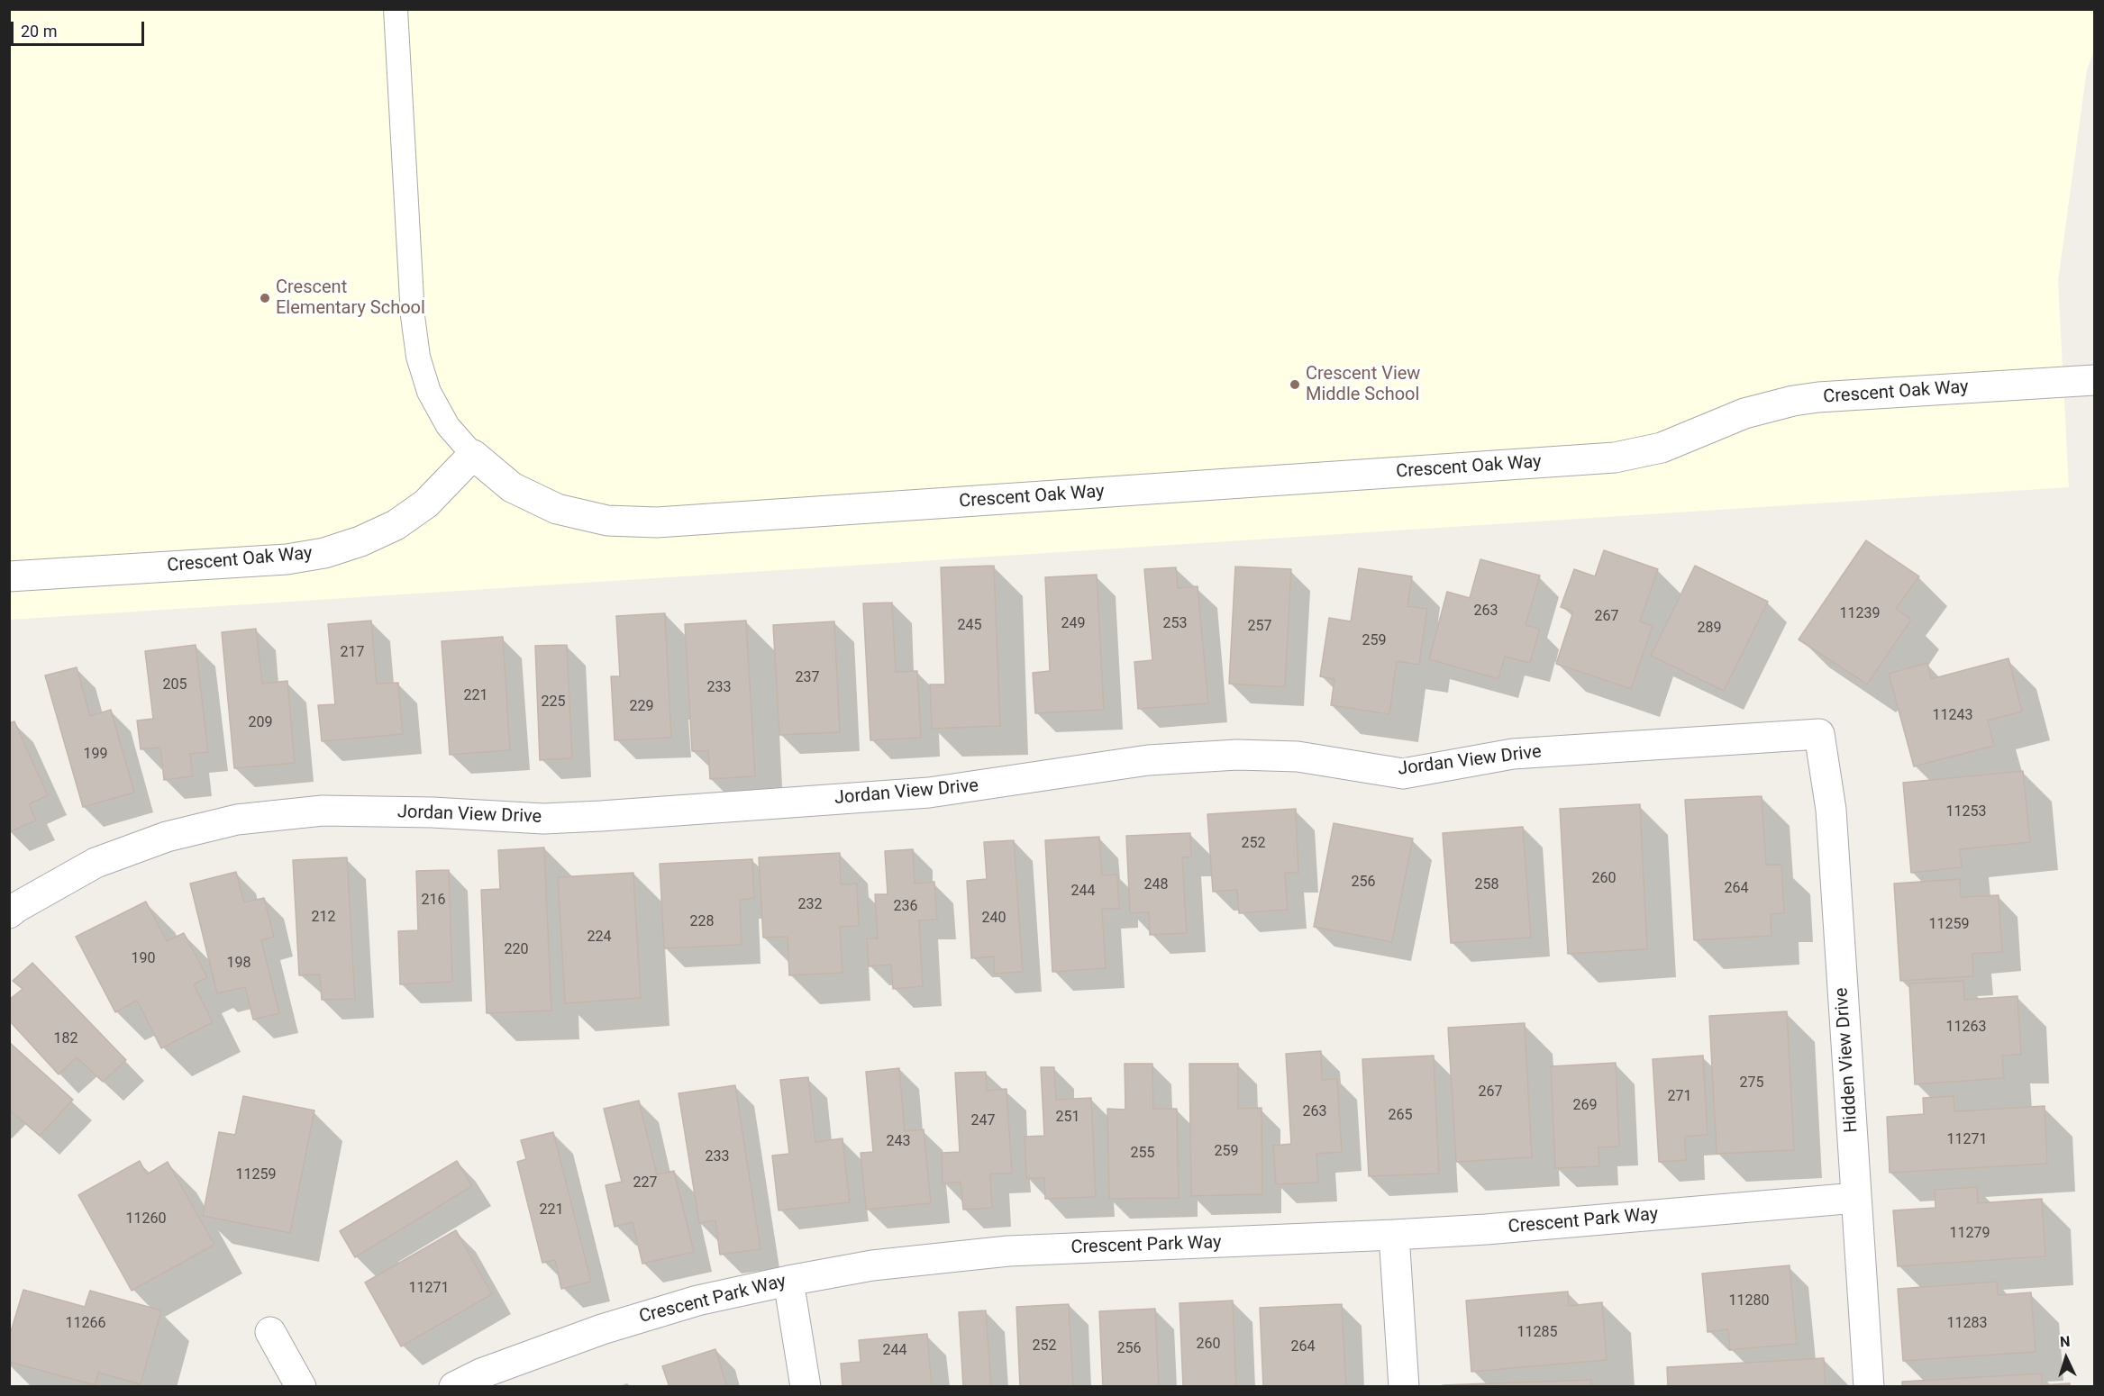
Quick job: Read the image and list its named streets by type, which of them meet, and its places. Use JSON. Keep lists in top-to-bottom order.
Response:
{
  "streets": {
    "street": [
      "Crescent Oak Way",
      "Jordan View Drive",
      "Hidden View Drive",
      "Crescent Park Way"
    ]
  },
  "crossings": [
    ["Jordan View Drive", "Hidden View Drive"],
    ["Hidden View Drive", "Crescent Park Way"]
  ],
  "places": ["Crescent Elementary School", "Crescent View Middle School"],
  "house_numbers": [
    "263",
    "11239",
    "267",
    "249",
    "253",
    "245",
    "257",
    "289",
    "259",
    "217",
    "237",
    "205",
    "233",
    "221",
    "225",
    "229",
    "11243",
    "209",
    "199",
    "11253",
    "252",
    "260",
    "256",
    "248",
    "258",
    "264",
    "244",
    "216",
    "232",
    "236",
    "212",
    "240",
    "228",
    "11259",
    "224",
    "220",
    "190",
    "198",
    "11263",
    "182",
    "275",
    "267",
    "271",
    "269",
    "263",
    "265",
    "251",
    "247",
    "11271",
    "243",
    "259",
    "255",
    "233",
    "11259",
    "227",
    "221",
    "11260",
    "11279",
    "11271",
    "11280",
    "11266",
    "11283",
    "11285",
    "260",
    "252",
    "264",
    "256",
    "244"
  ],
  "scale_bar": "20 m",
  "north": "top"
}
